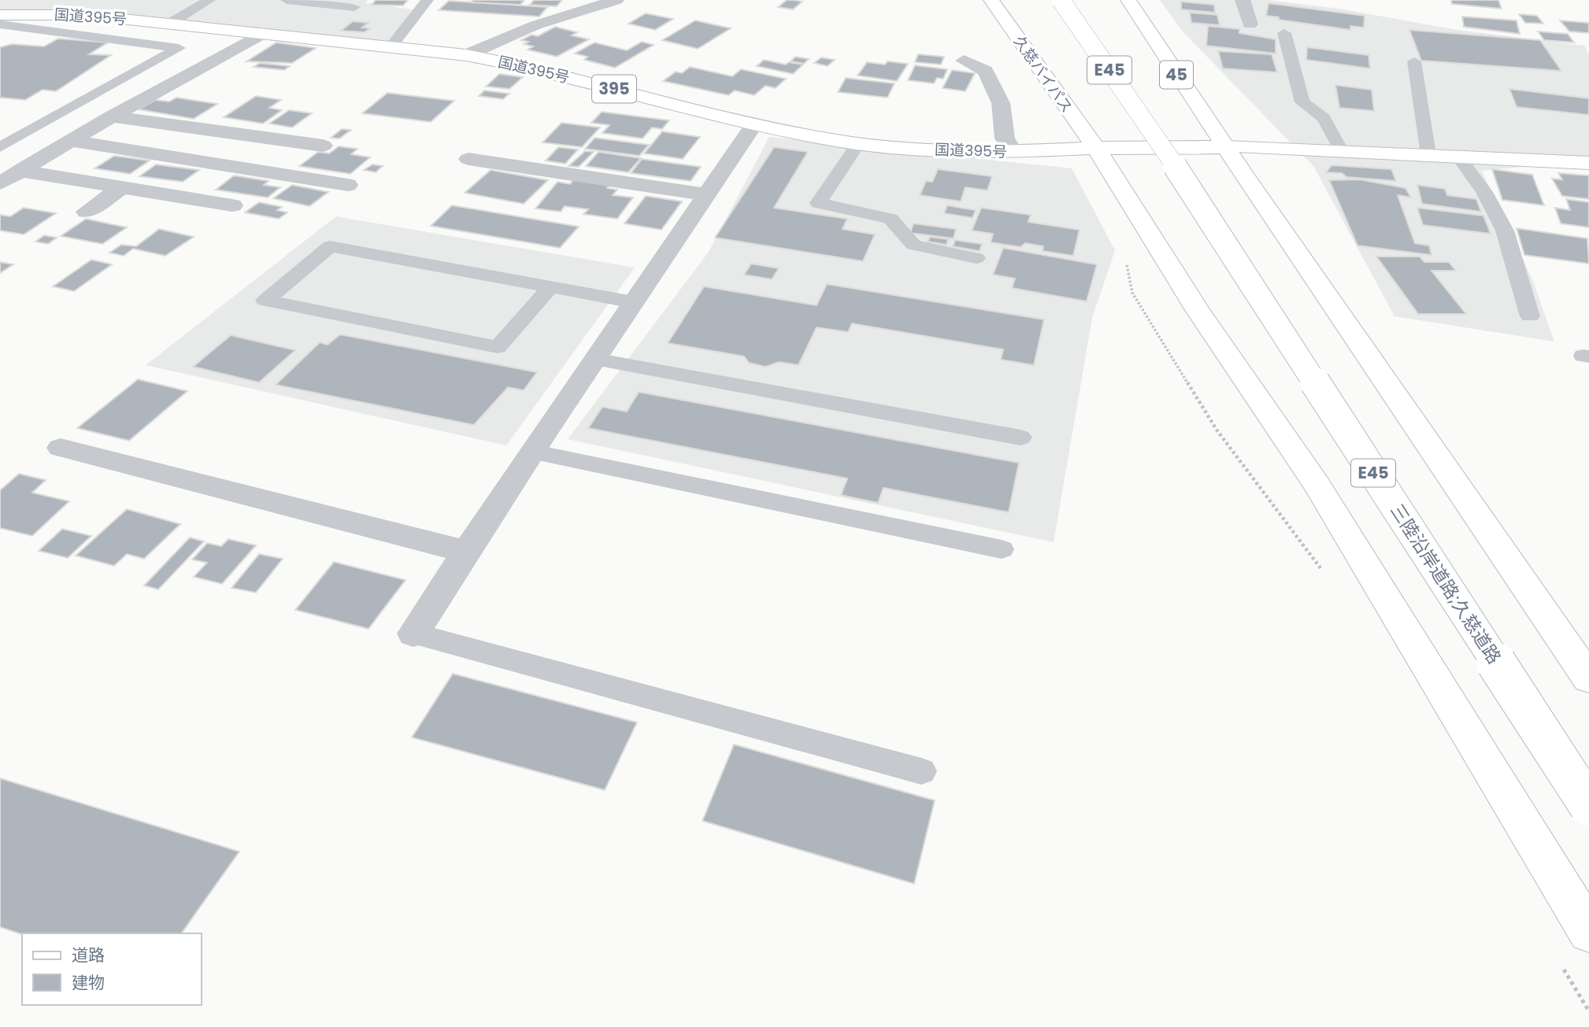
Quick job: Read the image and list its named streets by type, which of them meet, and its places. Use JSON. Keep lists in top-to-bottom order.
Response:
{
  "streets": {
    "main road": [
      "国道395号",
      "E45",
      "久慈バイパス",
      "45",
      "395",
      "三陸沿岸道路;久慈道路"
    ]
  },
  "crossings": [
    ["国道395号", "久慈バイパス"],
    ["国道395号", "45"],
    ["E45", "三陸沿岸道路;久慈道路"]
  ],
  "legend": ["道路", "建物"]
}
